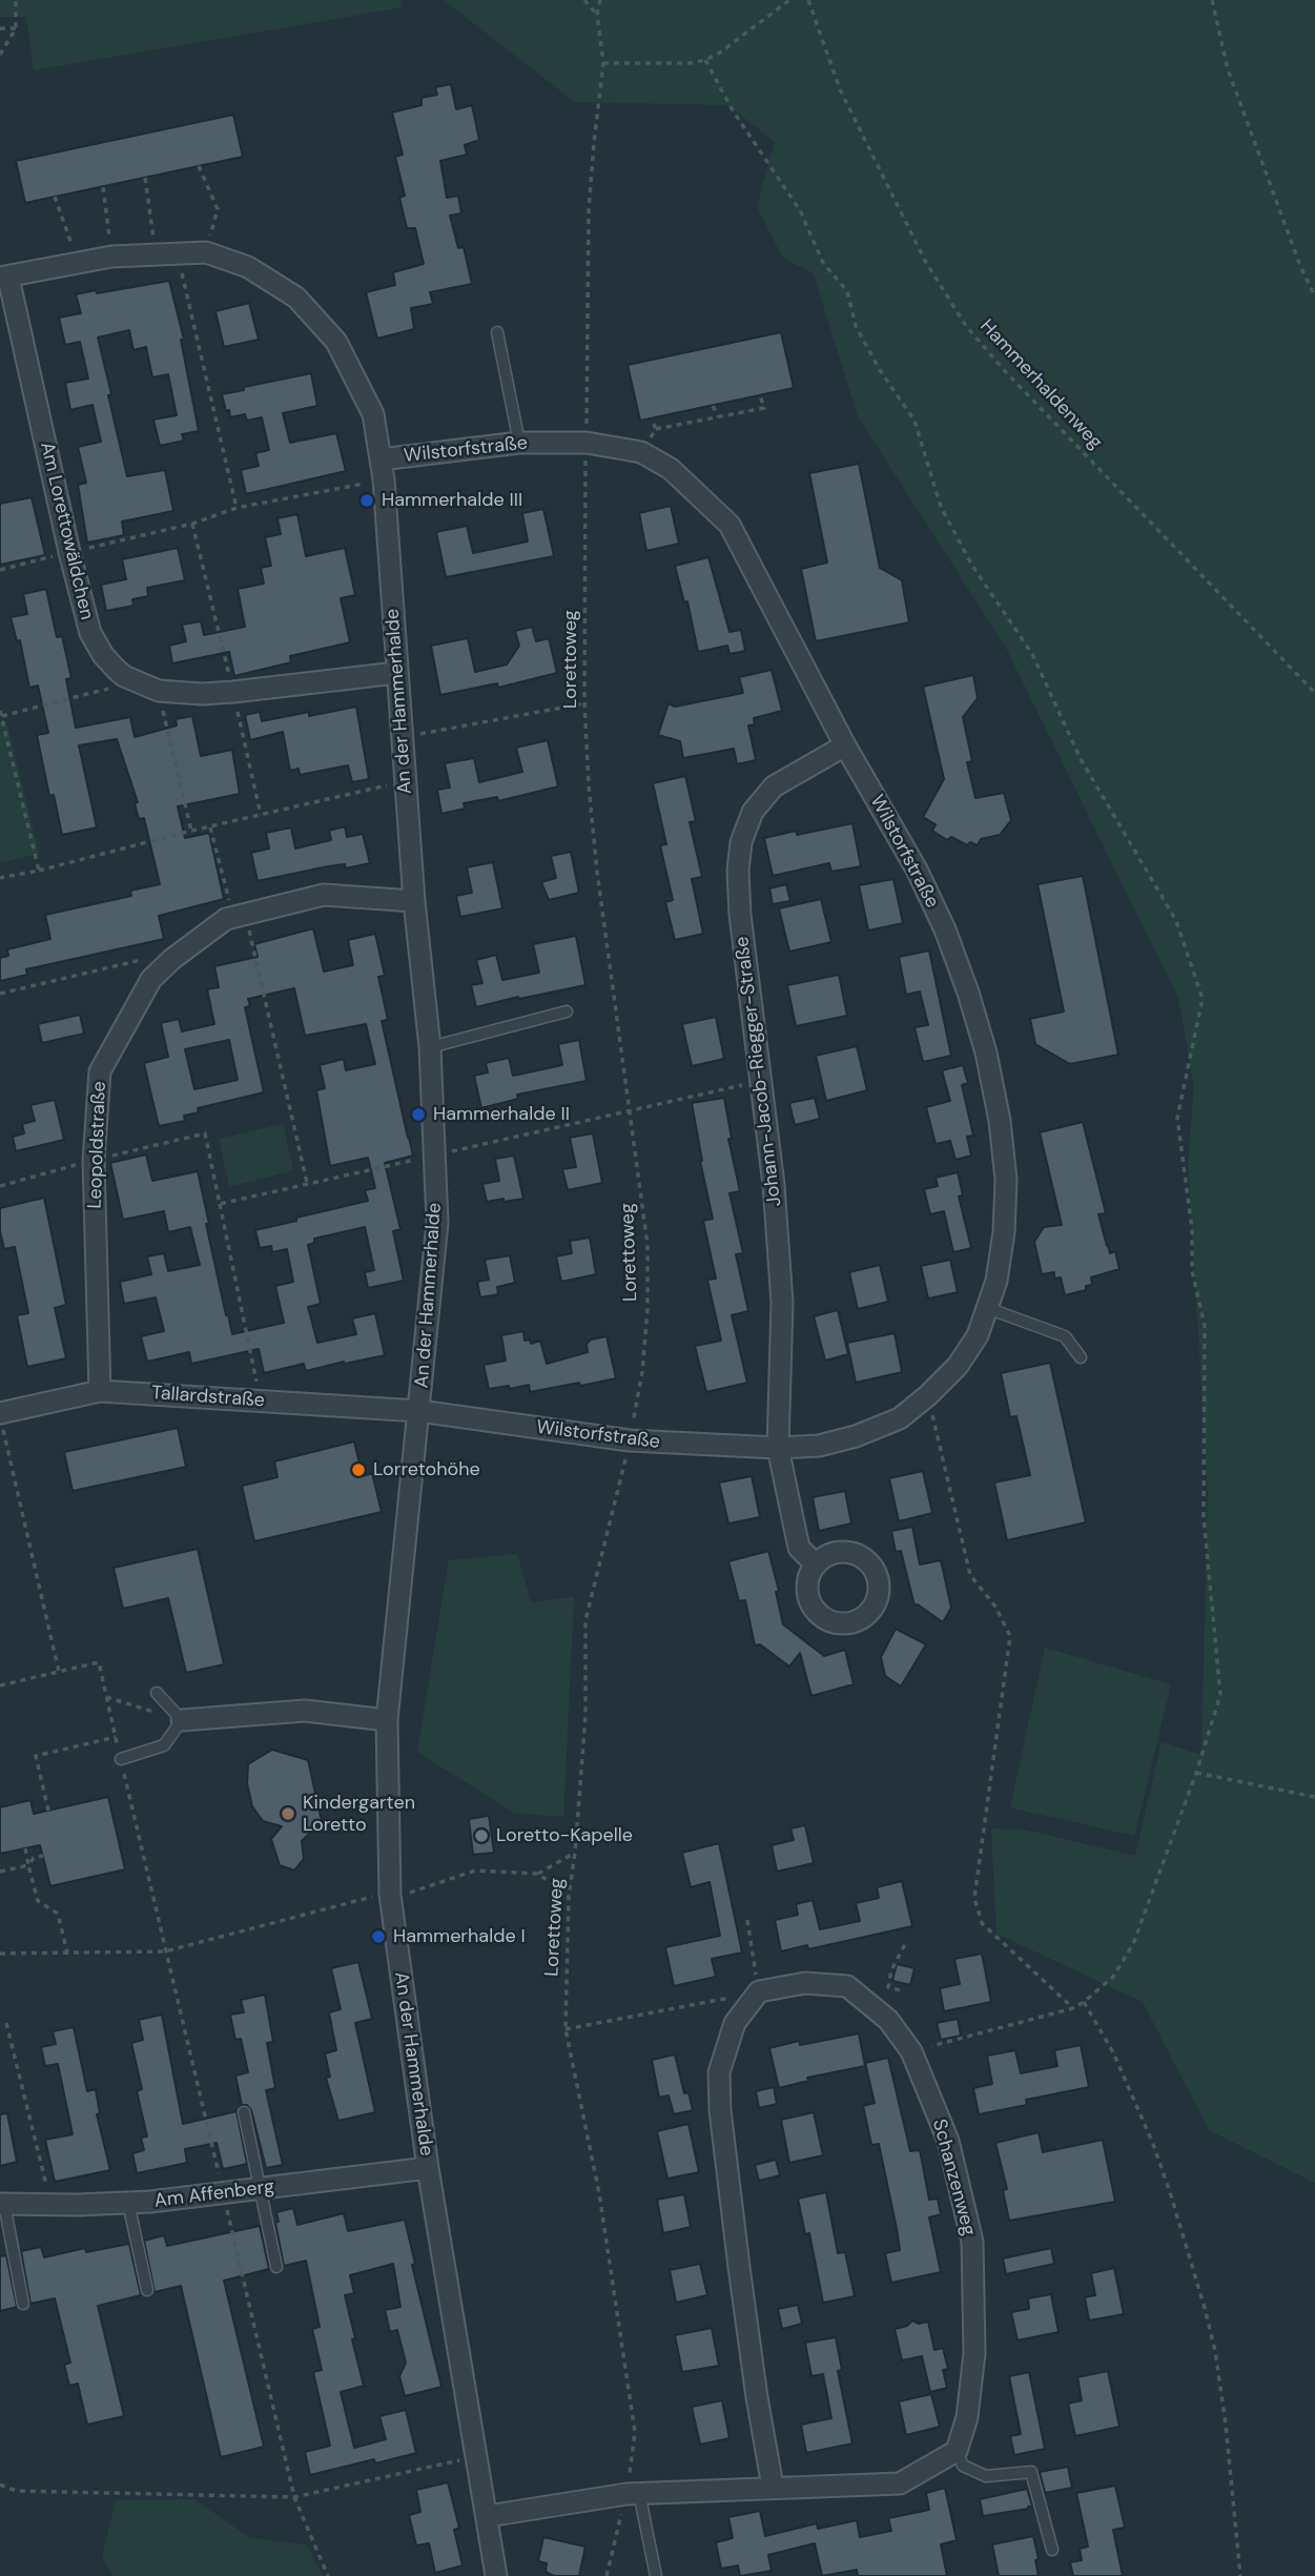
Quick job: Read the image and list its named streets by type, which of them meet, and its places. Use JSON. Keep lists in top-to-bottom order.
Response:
{
  "streets": {
    "street": [
      "Wilstorfstraße",
      "Am Lorettowäldchen",
      "An der Hammerhalde",
      "Johann-Jacob-Riegger-Straße",
      "Leopoldstraße",
      "Tallardstraße",
      "Schanzenweg",
      "Am Affenberg"
    ],
    "path": ["Hammerhaldenweg", "Lorettoweg"]
  },
  "crossings": [
    ["Wilstorfstraße", "Lorettoweg"],
    ["Wilstorfstraße", "An der Hammerhalde"],
    ["Wilstorfstraße", "Johann-Jacob-Riegger-Straße"],
    ["Wilstorfstraße", "Tallardstraße"],
    ["Am Lorettowäldchen", "An der Hammerhalde"],
    ["An der Hammerhalde", "Leopoldstraße"],
    ["An der Hammerhalde", "Tallardstraße"],
    ["An der Hammerhalde", "Am Affenberg"],
    ["Leopoldstraße", "Tallardstraße"]
  ],
  "places": [
    "Hammerhalde III",
    "Hammerhalde II",
    "Lorretohöhe",
    "Kindergarten Loretto",
    "Loretto-Kapelle",
    "Hammerhalde I"
  ]
}
